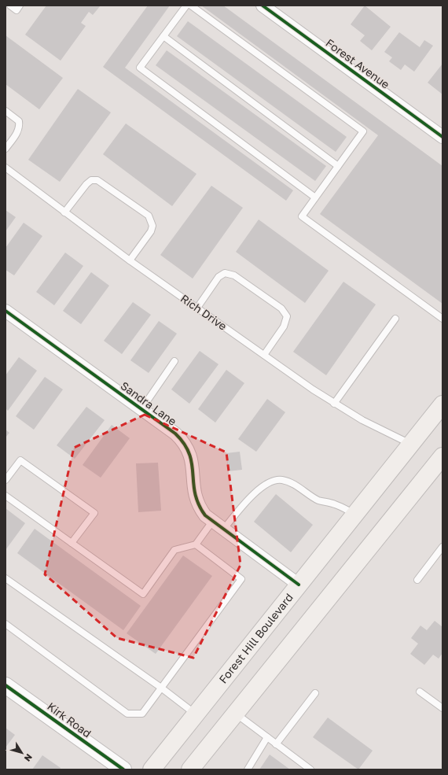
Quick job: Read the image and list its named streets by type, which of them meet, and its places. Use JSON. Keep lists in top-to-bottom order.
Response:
{
  "streets": {
    "main road": ["Forest Hill Boulevard"],
    "street": ["Forest Avenue", "Sandra Lane", "Kirk Road"],
    "lane": ["Rich Drive"]
  },
  "crossings": [
    ["Rich Drive", "Forest Hill Boulevard"],
    ["Sandra Lane", "Forest Hill Boulevard"]
  ],
  "north": "bottom right"
}
